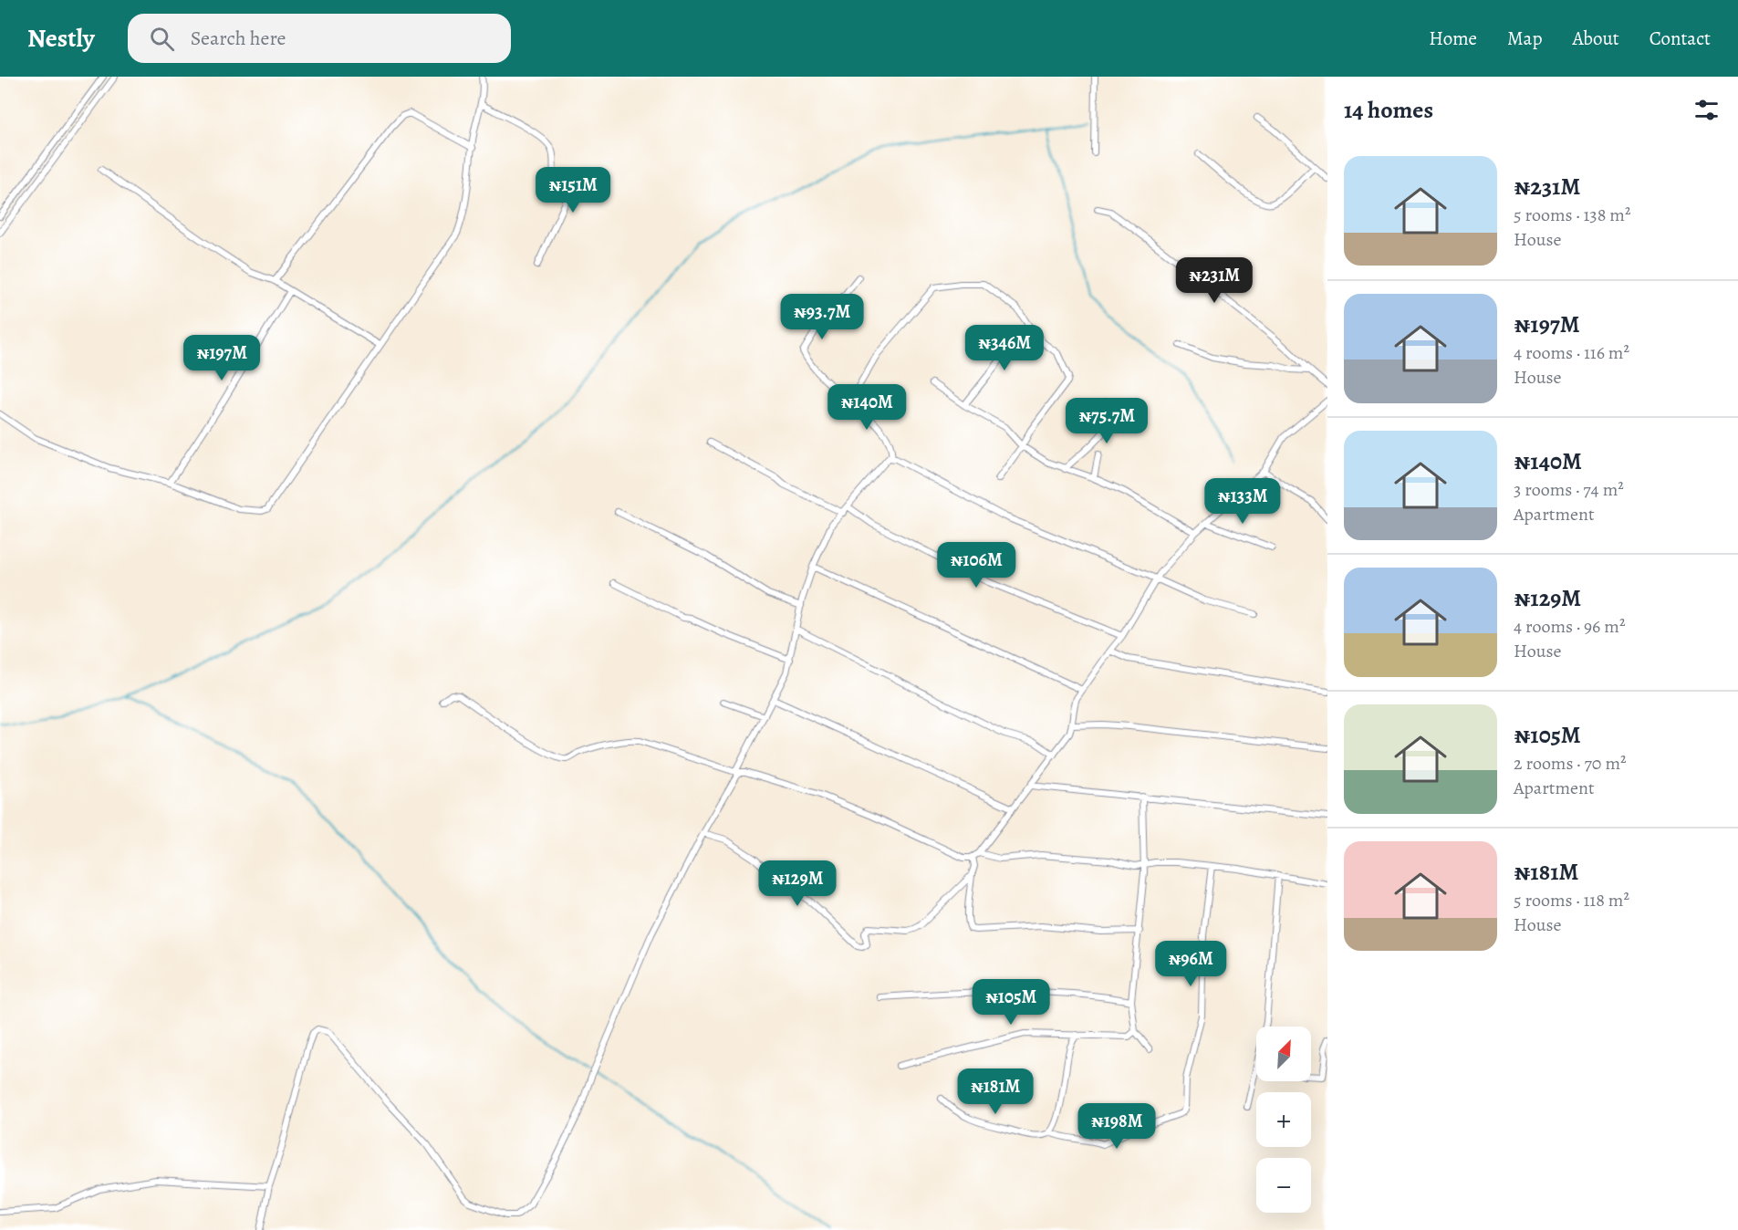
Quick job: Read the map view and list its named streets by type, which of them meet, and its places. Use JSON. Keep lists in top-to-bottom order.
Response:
{
  "north": "top right",
  "page": {
    "header": "Nestly",
    "search": "Search here",
    "nav": [
      "Home",
      "Map",
      "About",
      "Contact"
    ],
    "heading": "14 homes",
    "list": [
      {
        "name": "₦231M",
        "note": "5 rooms · 138 m² · House"
      },
      {
        "name": "₦197M",
        "note": "4 rooms · 116 m² · House"
      },
      {
        "name": "₦140M",
        "note": "3 rooms · 74 m² · Apartment"
      },
      {
        "name": "₦129M",
        "note": "4 rooms · 96 m² · House"
      },
      {
        "name": "₦105M",
        "note": "2 rooms · 70 m² · Apartment"
      },
      {
        "name": "₦181M",
        "note": "5 rooms · 118 m² · House"
      }
    ],
    "price": [
      "₦151M",
      "₦231M",
      "₦93.7M",
      "₦346M",
      "₦197M",
      "₦140M",
      "₦75.7M",
      "₦133M",
      "₦106M",
      "₦129M",
      "₦96M",
      "₦105M",
      "₦181M",
      "₦198M"
    ],
    "map_buttons": ["+", "−"]
  }
}
